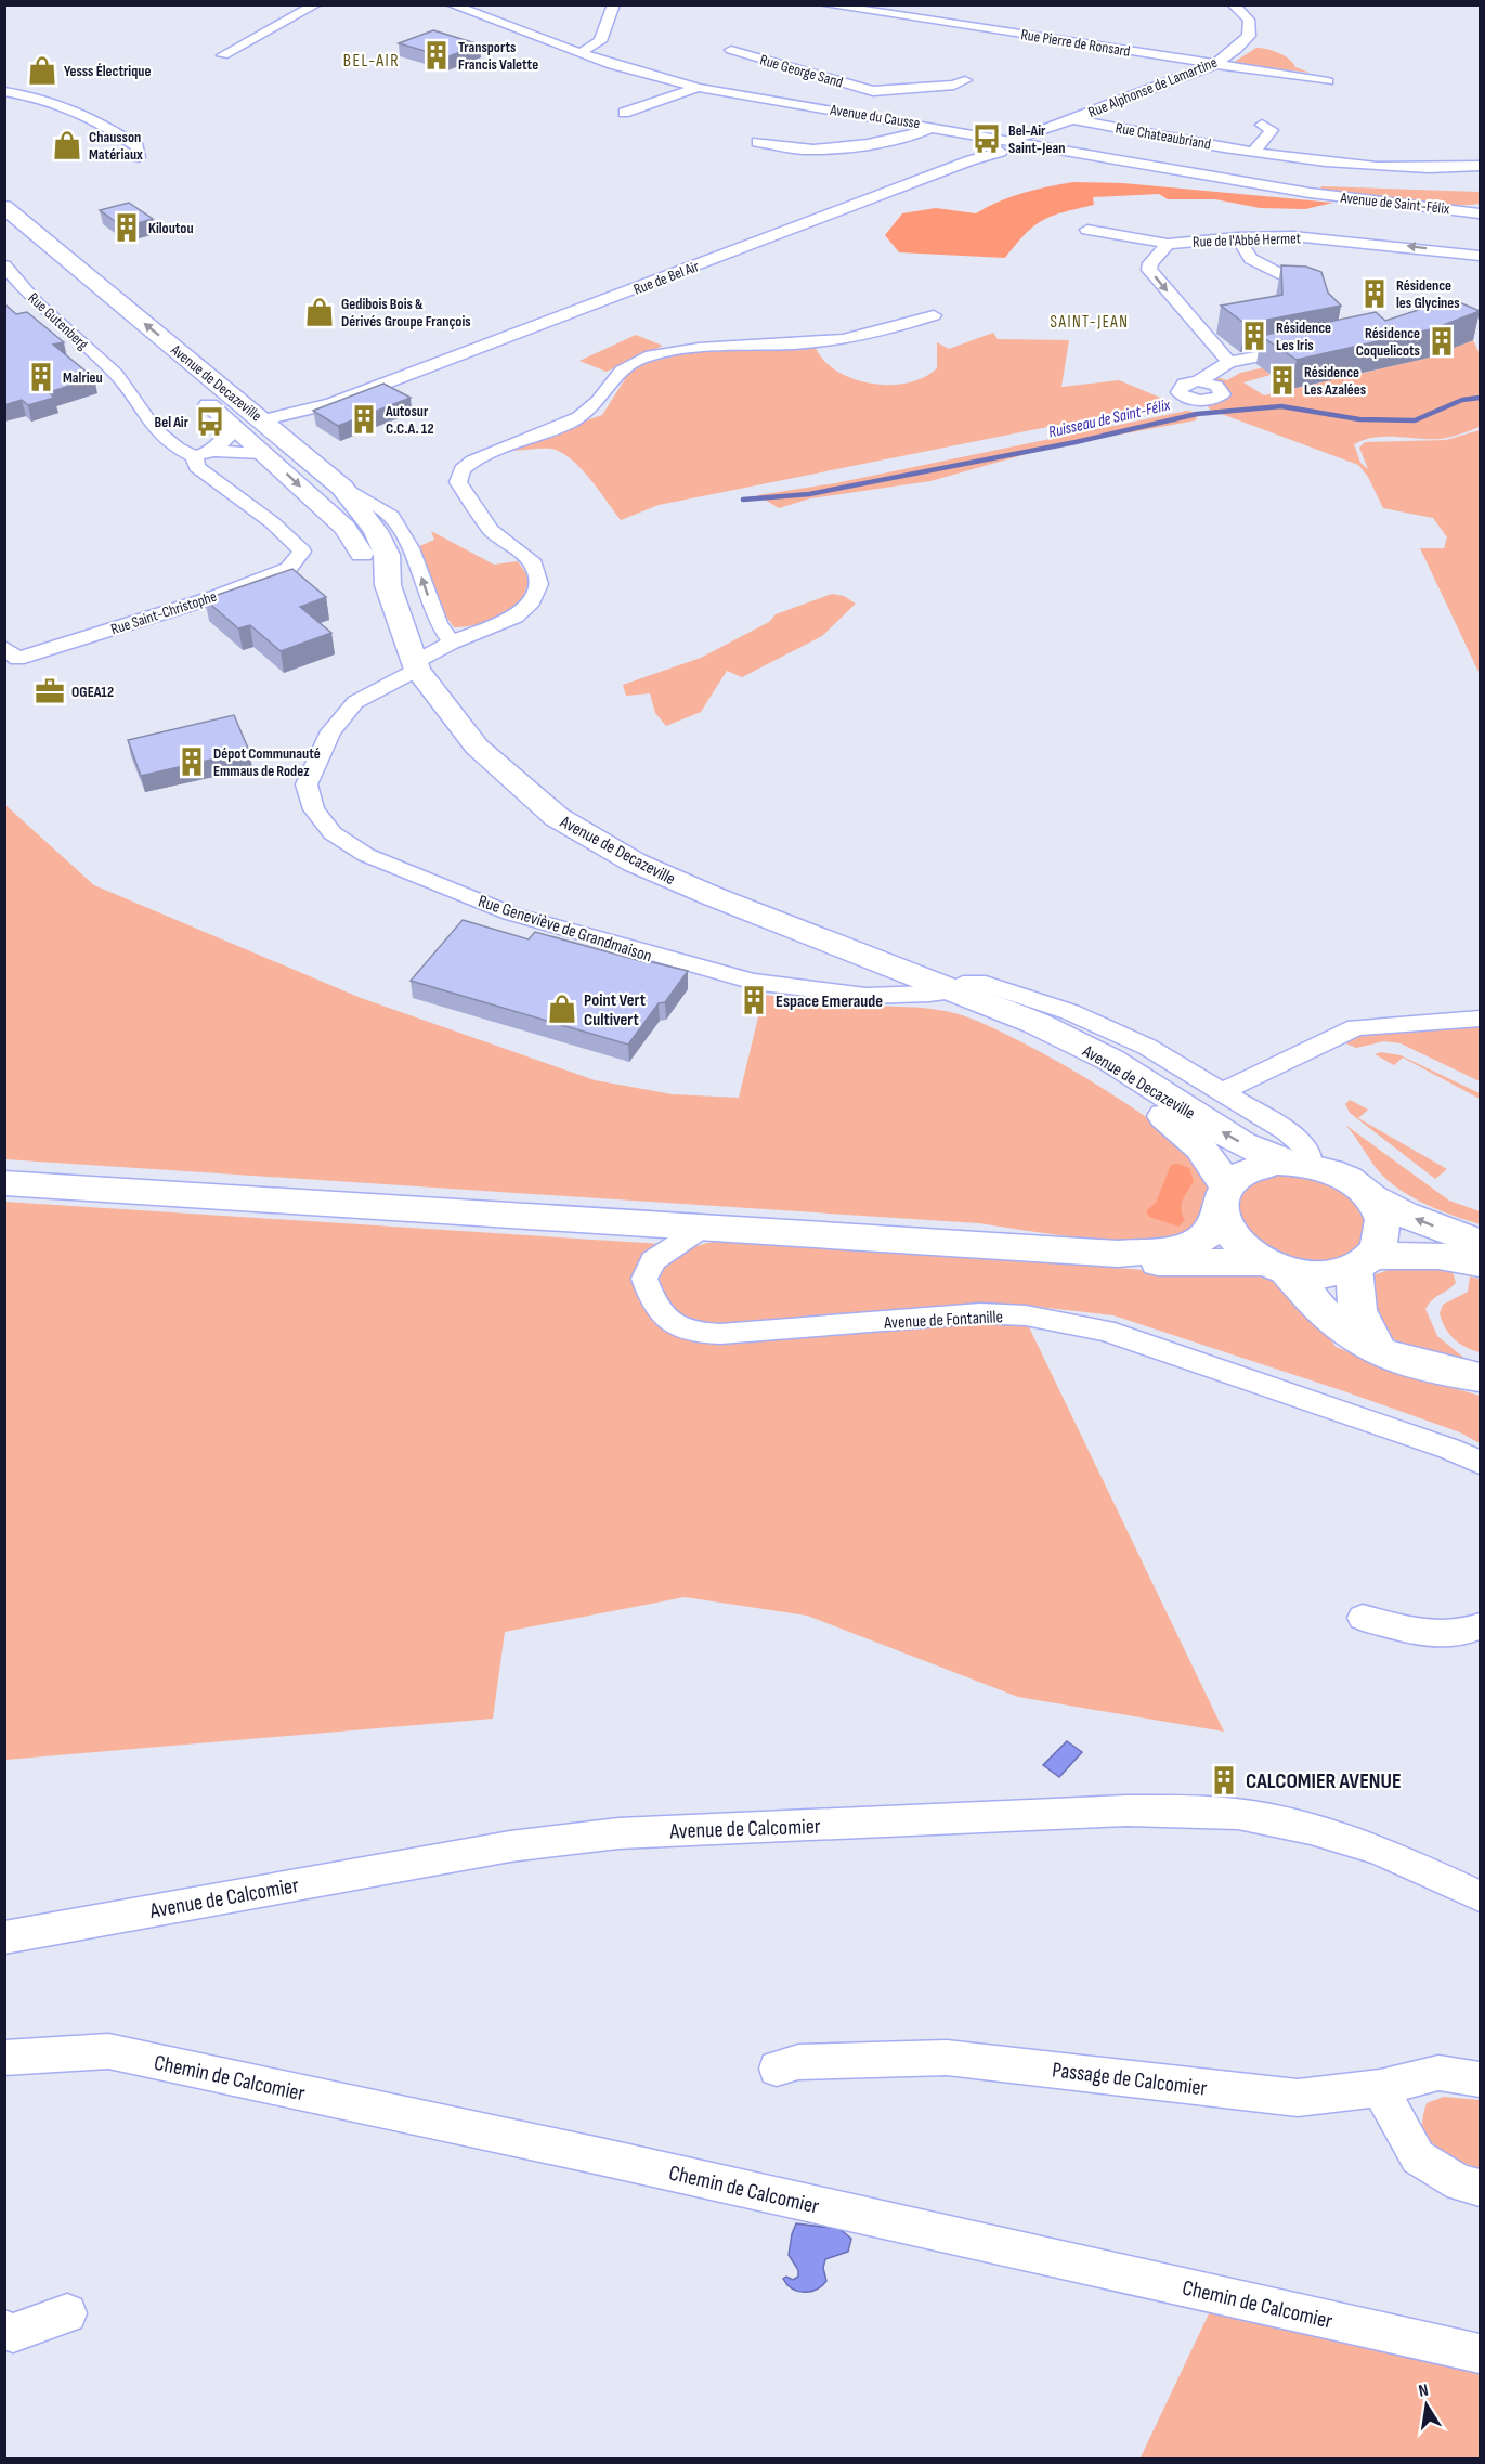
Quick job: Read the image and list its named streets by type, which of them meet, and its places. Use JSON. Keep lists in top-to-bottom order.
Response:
{
  "streets": {
    "main road": ["Avenue de Decazeville"],
    "street": [
      "Rue Pierre de Ronsard",
      "Rue George Sand",
      "Rue Alphonse de Lamartine",
      "Avenue du Causse",
      "Rue Chateaubriand",
      "Avenue de Saint-Félix",
      "Rue de l'Abbé Hermet",
      "Rue de Bel Air",
      "Rue Gutenberg",
      "Rue Saint-Christophe",
      "Rue Geneviève de Grandmaison",
      "Avenue de Fontanille",
      "Avenue de Calcomier",
      "Chemin de Calcomier",
      "Passage de Calcomier"
    ]
  },
  "crossings": [
    ["Rue Pierre de Ronsard", "Rue Alphonse de Lamartine"],
    ["Rue George Sand", "Avenue du Causse"],
    ["Rue Alphonse de Lamartine", "Avenue du Causse"],
    ["Rue Alphonse de Lamartine", "Rue Chateaubriand"],
    ["Rue Alphonse de Lamartine", "Rue de Bel Air"],
    ["Avenue du Causse", "Avenue de Saint-Félix"],
    ["Avenue du Causse", "Rue de Bel Air"],
    ["Rue de Bel Air", "Avenue de Decazeville"],
    ["Rue Gutenberg", "Rue Saint-Christophe"],
    ["Avenue de Decazeville", "Rue Geneviève de Grandmaison"]
  ],
  "districts": ["BEL-AIR", "SAINT-JEAN"],
  "water": ["Ruisseau de Saint-Félix"],
  "places": {
    "building": [
      "Transports Francis Valette",
      "Kiloutou",
      "Résidence les Glycines",
      "Résidence Les Iris",
      "Résidence Coquelicots",
      "Malrieu",
      "Résidence Les Azalées",
      "Autosur C.C.A. 12",
      "Dépot Communauté Emmaus de Rodez",
      "Espace Emeraude",
      "CALCOMIER AVENUE"
    ],
    "shop": [
      "Yesss Électrique",
      "Chausson Matériaux",
      "Gedibois Bois & Dérivés Groupe François",
      "Point Vert Cultivert"
    ],
    "bus stop": ["Bel-Air Saint-Jean", "Bel Air"],
    "office": ["OGEA12"]
  },
  "north": "top"
}
